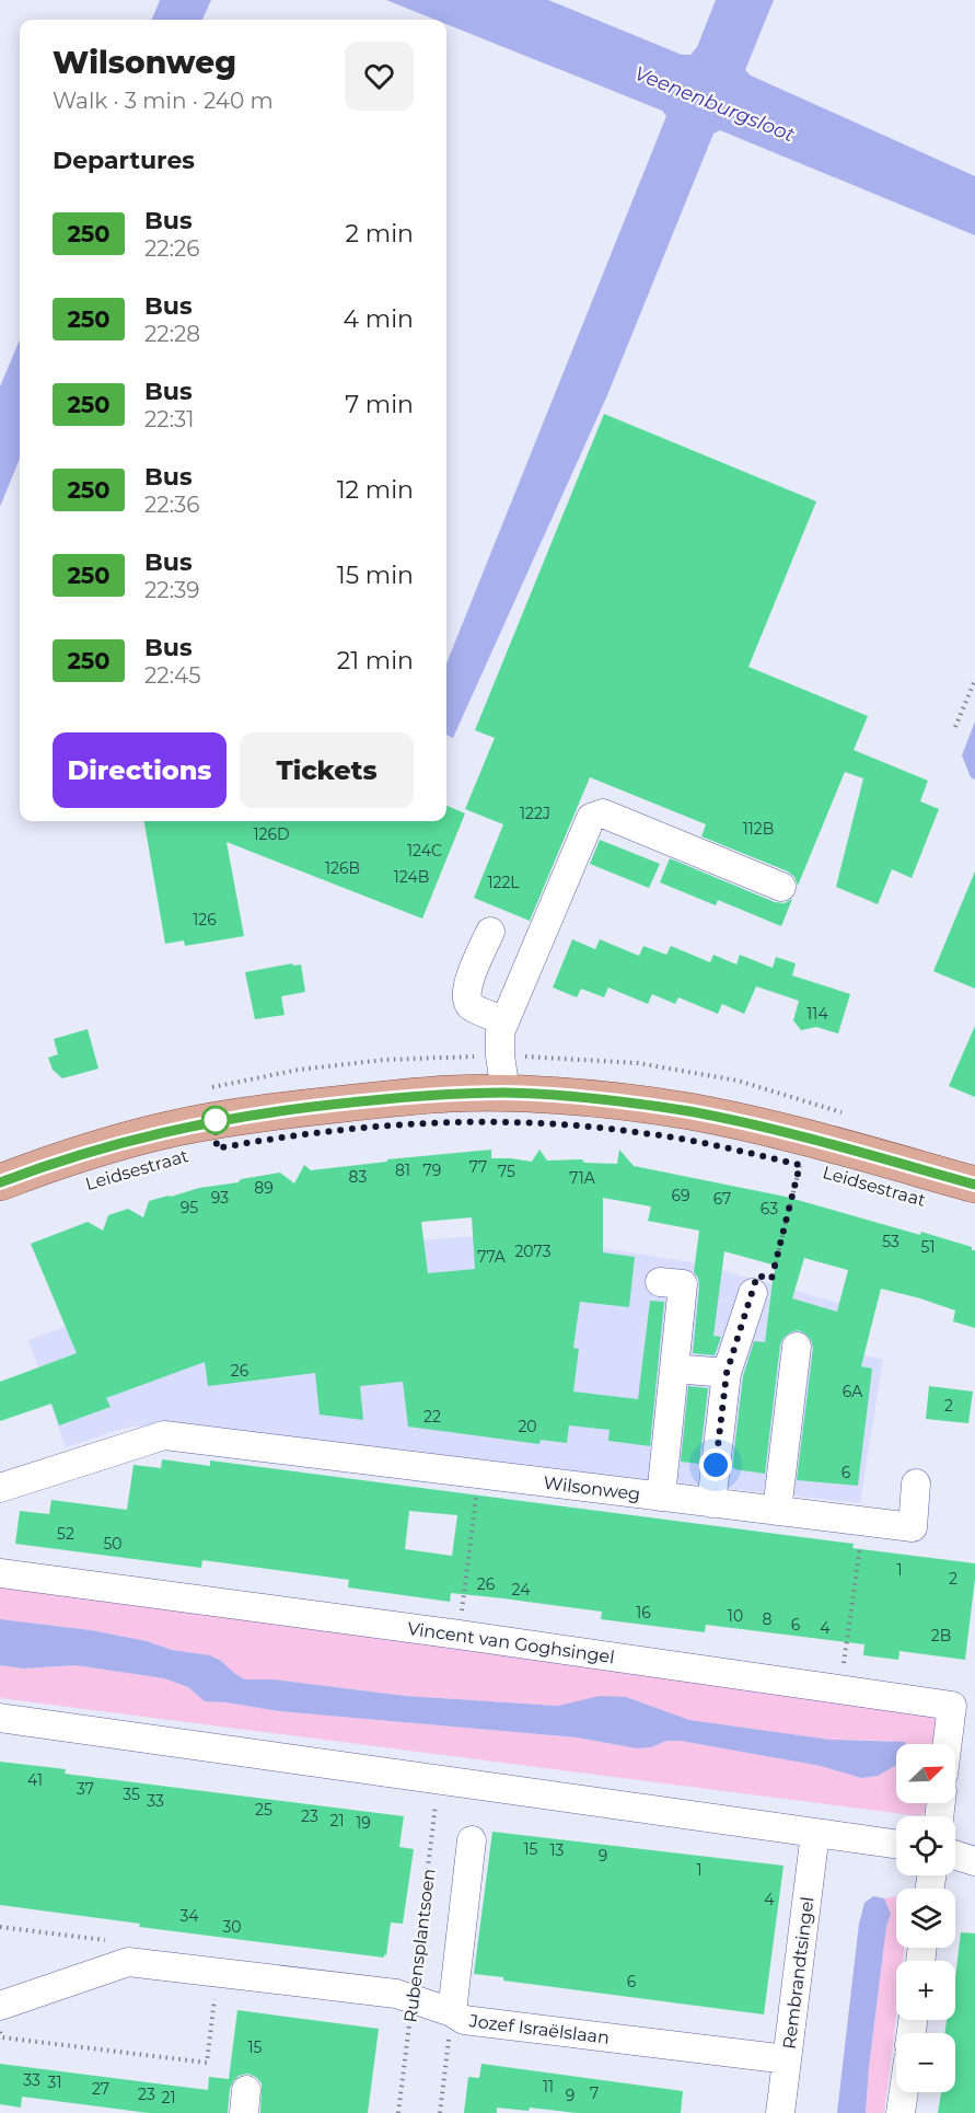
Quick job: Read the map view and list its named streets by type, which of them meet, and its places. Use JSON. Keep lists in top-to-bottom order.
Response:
{
  "streets": {
    "main road": ["Leidsestraat"],
    "street": [
      "Wilsonweg",
      "Vincent van Goghsingel",
      "Rembrandtsingel",
      "Jozef Israëlslaan"
    ],
    "path": ["Rubensplantsoen"]
  },
  "crossings": [
    ["Rubensplantsoen", "Jozef Israëlslaan"],
    ["Rembrandtsingel", "Jozef Israëlslaan"]
  ],
  "water": ["Veenenburgsloot"],
  "lines": ["bus line 250"],
  "house_numbers": [
    "122J",
    "112B",
    "126D",
    "124C",
    "126B",
    "124B",
    "122L",
    "126",
    "114",
    "77",
    "81",
    "79",
    "75",
    "83",
    "71A",
    "89",
    "69",
    "93",
    "67",
    "95",
    "63",
    "53",
    "51",
    "2073",
    "77A",
    "26",
    "6A",
    "2",
    "22",
    "20",
    "6",
    "52",
    "50",
    "1",
    "2",
    "26",
    "24",
    "16",
    "10",
    "8",
    "6",
    "4",
    "2B",
    "41",
    "37",
    "35",
    "33",
    "25",
    "23",
    "21",
    "19",
    "15",
    "13",
    "9",
    "1",
    "4",
    "34",
    "30",
    "6",
    "15",
    "33",
    "31",
    "11",
    "27",
    "7",
    "23",
    "9",
    "21"
  ],
  "north": "top right",
  "page": {
    "heading": [
      ["Wilsonweg", "Walk · 3 min · 240 m"],
      "Departures"
    ],
    "list": [
      {
        "mark": "250",
        "name": "Bus",
        "note": "22:26",
        "value": "2 min"
      },
      {
        "mark": "250",
        "name": "Bus",
        "note": "22:28",
        "value": "4 min"
      },
      {
        "mark": "250",
        "name": "Bus",
        "note": "22:31",
        "value": "7 min"
      },
      {
        "mark": "250",
        "name": "Bus",
        "note": "22:36",
        "value": "12 min"
      },
      {
        "mark": "250",
        "name": "Bus",
        "note": "22:39",
        "value": "15 min"
      },
      {
        "mark": "250",
        "name": "Bus",
        "note": "22:45",
        "value": "21 min"
      }
    ],
    "buttons": ["Directions", "Tickets"],
    "map_buttons": ["+", "−"]
  }
}
